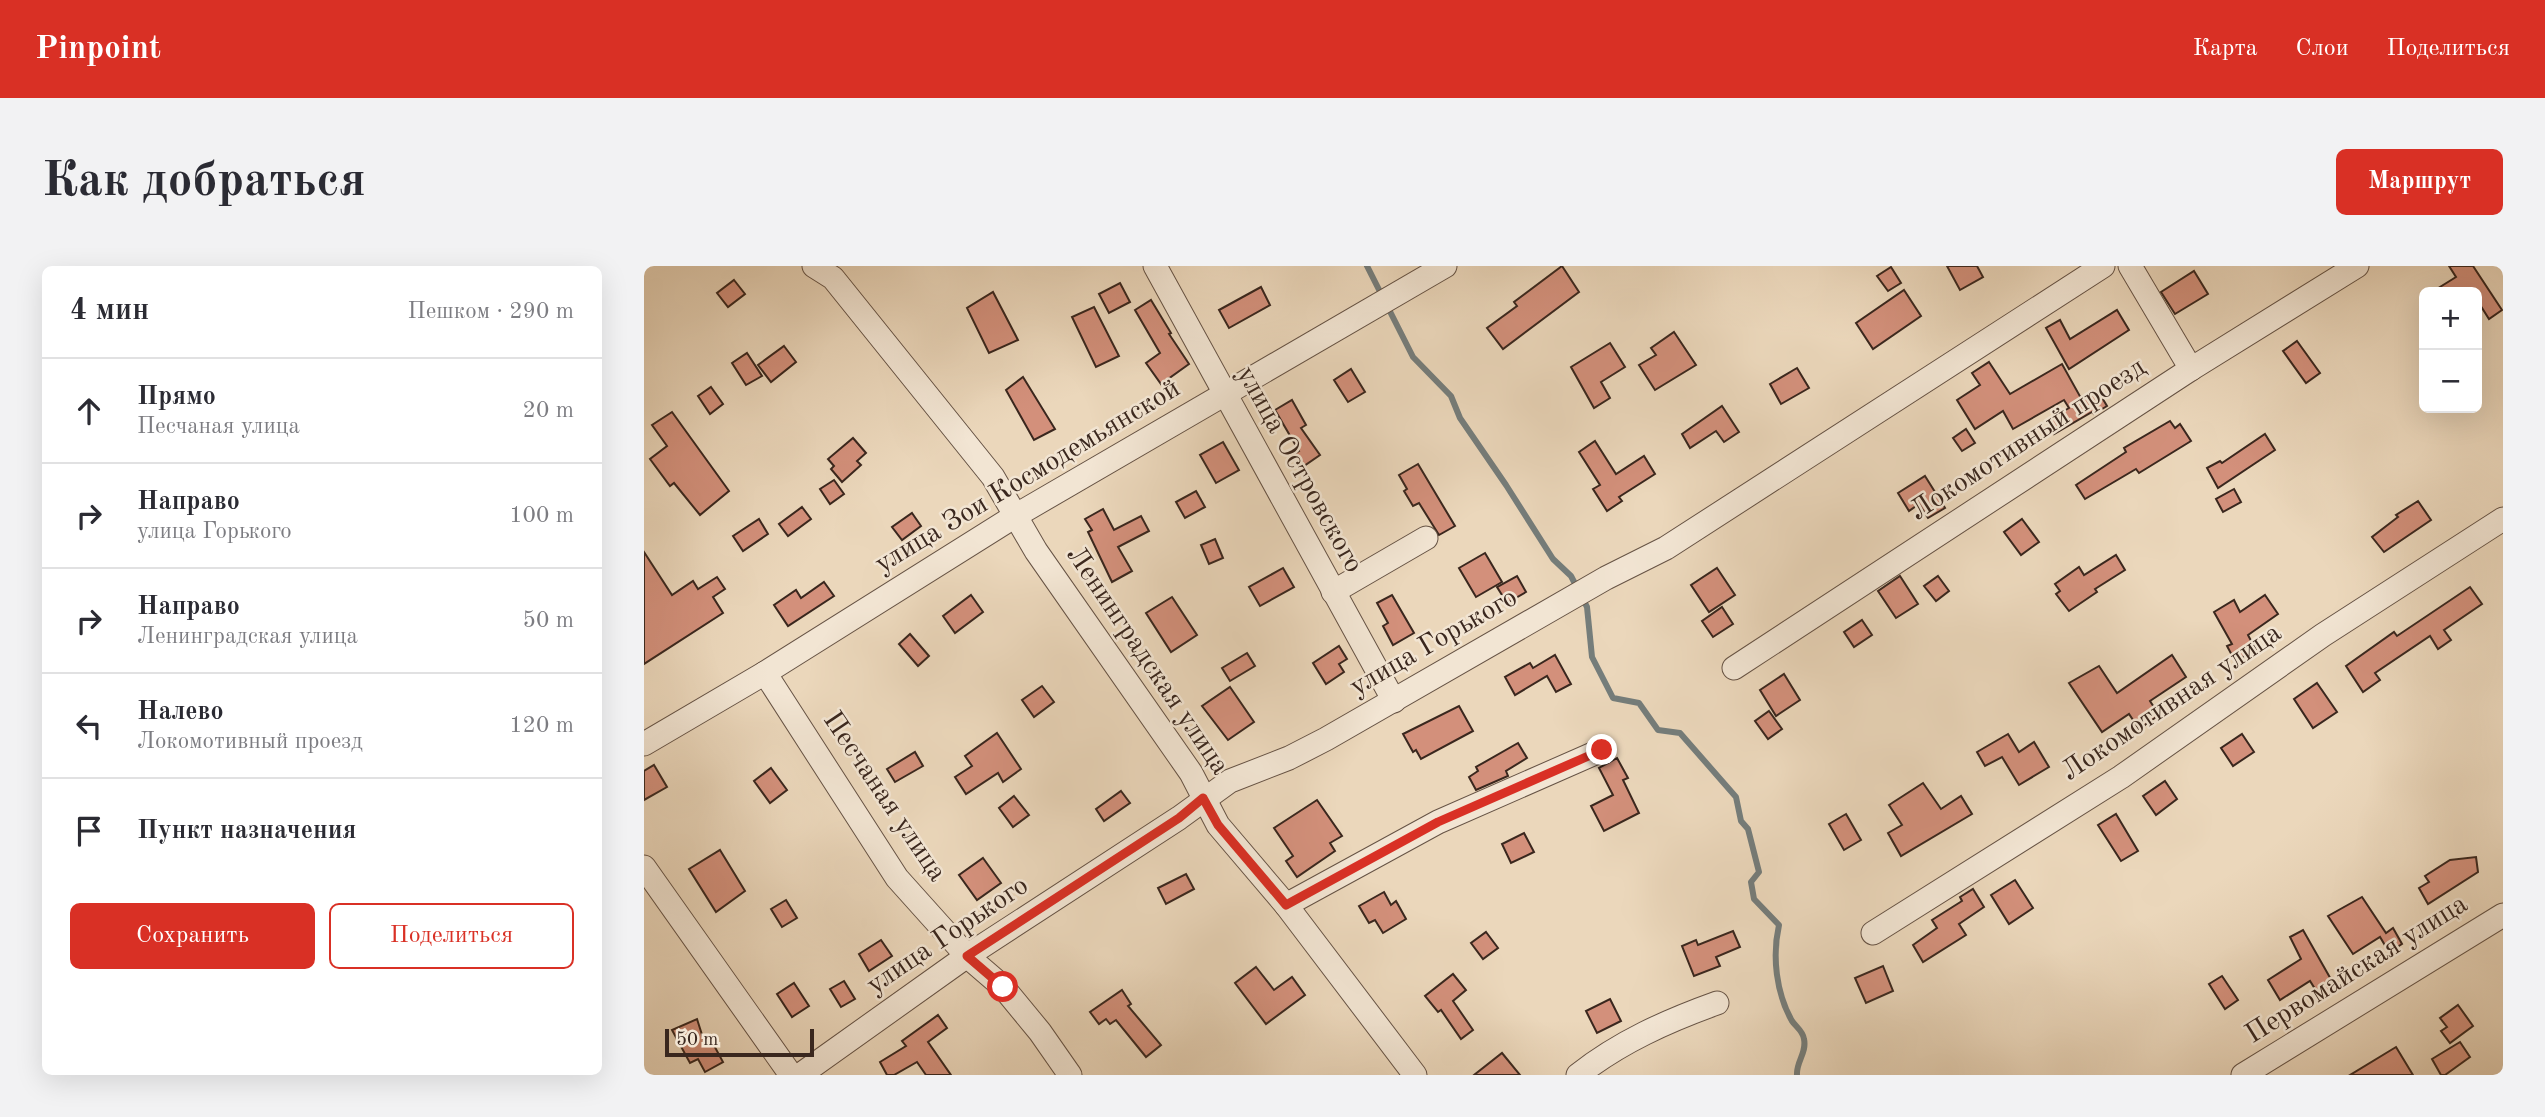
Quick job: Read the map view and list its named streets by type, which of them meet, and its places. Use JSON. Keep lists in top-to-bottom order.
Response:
{
  "streets": {
    "street": [
      "Локомотивный проезд",
      "улица Островского",
      "улица Зои Космодемьянской",
      "улица Горького",
      "Ленинградская улица",
      "Локомотивная улица",
      "Песчаная улица",
      "Первомайская улица"
    ]
  },
  "crossings": [
    ["улица Островского", "улица Зои Космодемьянской"],
    ["улица Островского", "улица Горького"],
    ["улица Зои Космодемьянской", "Ленинградская улица"],
    ["улица Зои Космодемьянской", "Песчаная улица"],
    ["улица Горького", "Ленинградская улица"],
    ["улица Горького", "Песчаная улица"]
  ],
  "scale_bar": "50 m",
  "page": {
    "header": "Pinpoint",
    "nav": ["Карта", "Слои", "Поделиться"],
    "buttons": [
      "Маршрут",
      ["Сохранить", "Поделиться"]
    ],
    "title": "Как добраться",
    "heading": ["4 мин", "Пешком · 290 m"],
    "map_buttons": ["+", "−"],
    "list": [
      ["Прямо", "Песчаная улица", "20 m"],
      ["Направо", "улица Горького", "100 m"],
      ["Направо", "Ленинградская улица", "50 m"],
      ["Налево", "Локомотивный проезд", "120 m"],
      "Пункт назначения"
    ],
    "scale": "50 m"
  }
}
